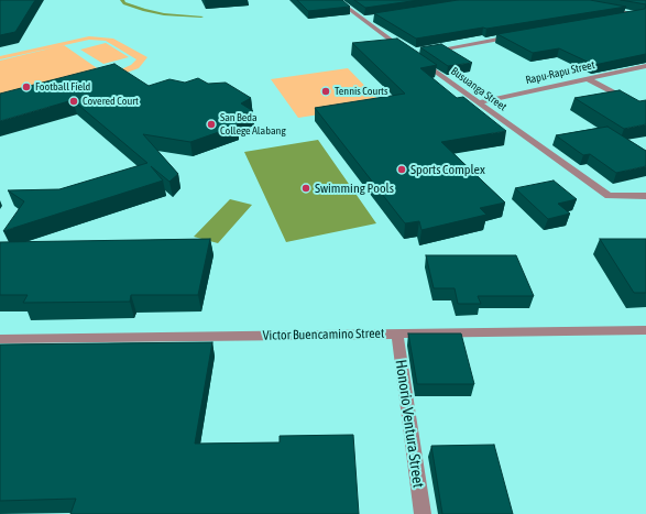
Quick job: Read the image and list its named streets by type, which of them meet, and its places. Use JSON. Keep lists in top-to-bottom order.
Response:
{
  "streets": {
    "street": [
      "Rapu-Rapu Street",
      "Busuanga Street",
      "Victor Buencamino Street",
      "Honorio Ventura Street"
    ]
  },
  "crossings": [
    ["Rapu-Rapu Street", "Busuanga Street"],
    ["Victor Buencamino Street", "Honorio Ventura Street"]
  ],
  "places": [
    "Football Field",
    "Tennis Courts",
    "Covered Court",
    "San Beda College Alabang",
    "Sports Complex",
    "Swimming Pools"
  ]
}
